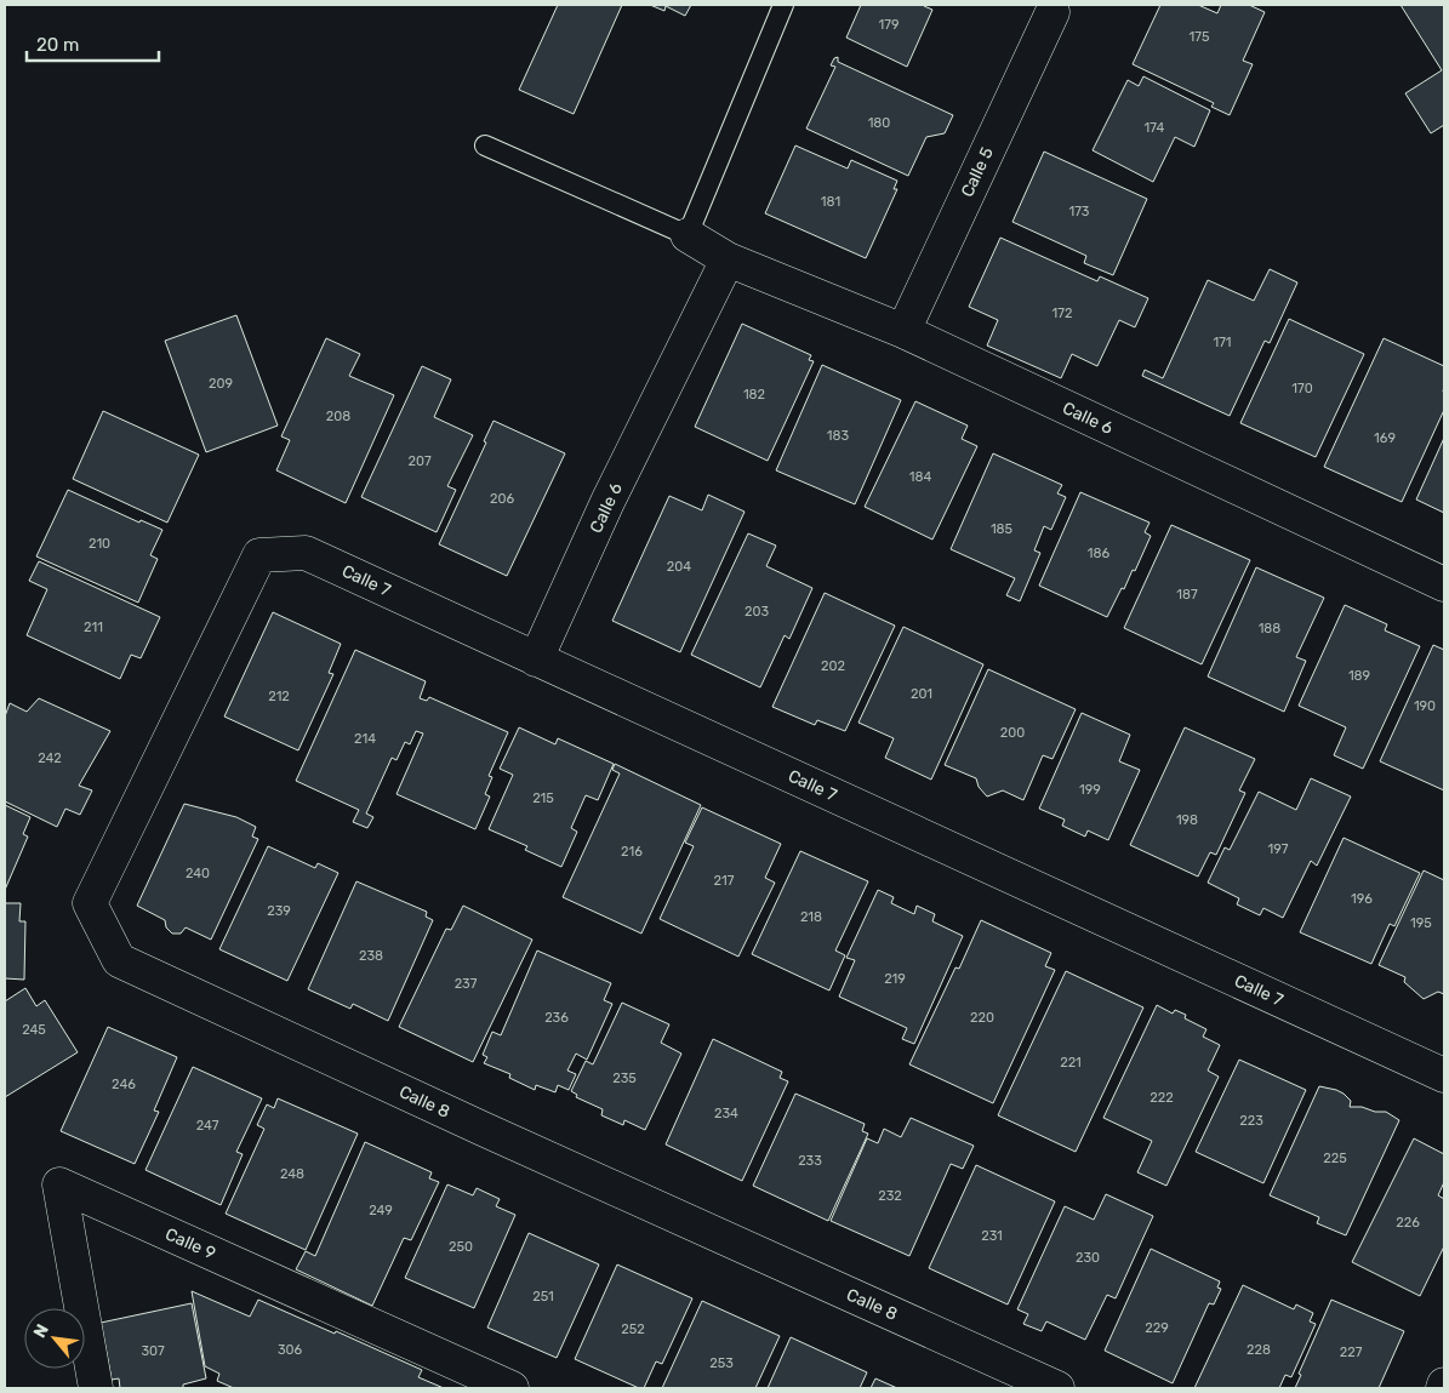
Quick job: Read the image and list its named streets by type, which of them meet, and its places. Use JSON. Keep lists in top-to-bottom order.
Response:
{
  "streets": {
    "street": [
      "Calle 5",
      "Calle 6",
      "Calle 7",
      "Calle 8",
      "Calle 9"
    ]
  },
  "crossings": [
    ["Calle 5", "Calle 6"],
    ["Calle 6", "Calle 7"],
    ["Calle 7", "Calle 8"]
  ],
  "house_numbers": [
    "179",
    "175",
    "180",
    "174",
    "181",
    "173",
    "172",
    "171",
    "209",
    "170",
    "182",
    "208",
    "183",
    "169",
    "207",
    "184",
    "206",
    "185",
    "210",
    "186",
    "204",
    "187",
    "203",
    "211",
    "188",
    "202",
    "189",
    "201",
    "212",
    "190",
    "200",
    "214",
    "242",
    "199",
    "215",
    "198",
    "197",
    "216",
    "240",
    "217",
    "196",
    "239",
    "218",
    "195",
    "238",
    "219",
    "237",
    "236",
    "220",
    "245",
    "221",
    "235",
    "246",
    "222",
    "234",
    "223",
    "247",
    "225",
    "233",
    "248",
    "232",
    "249",
    "226",
    "231",
    "250",
    "230",
    "251",
    "229",
    "252",
    "306",
    "228",
    "307",
    "227",
    "253"
  ],
  "scale_bar": "20 m",
  "north": "top left"
}
